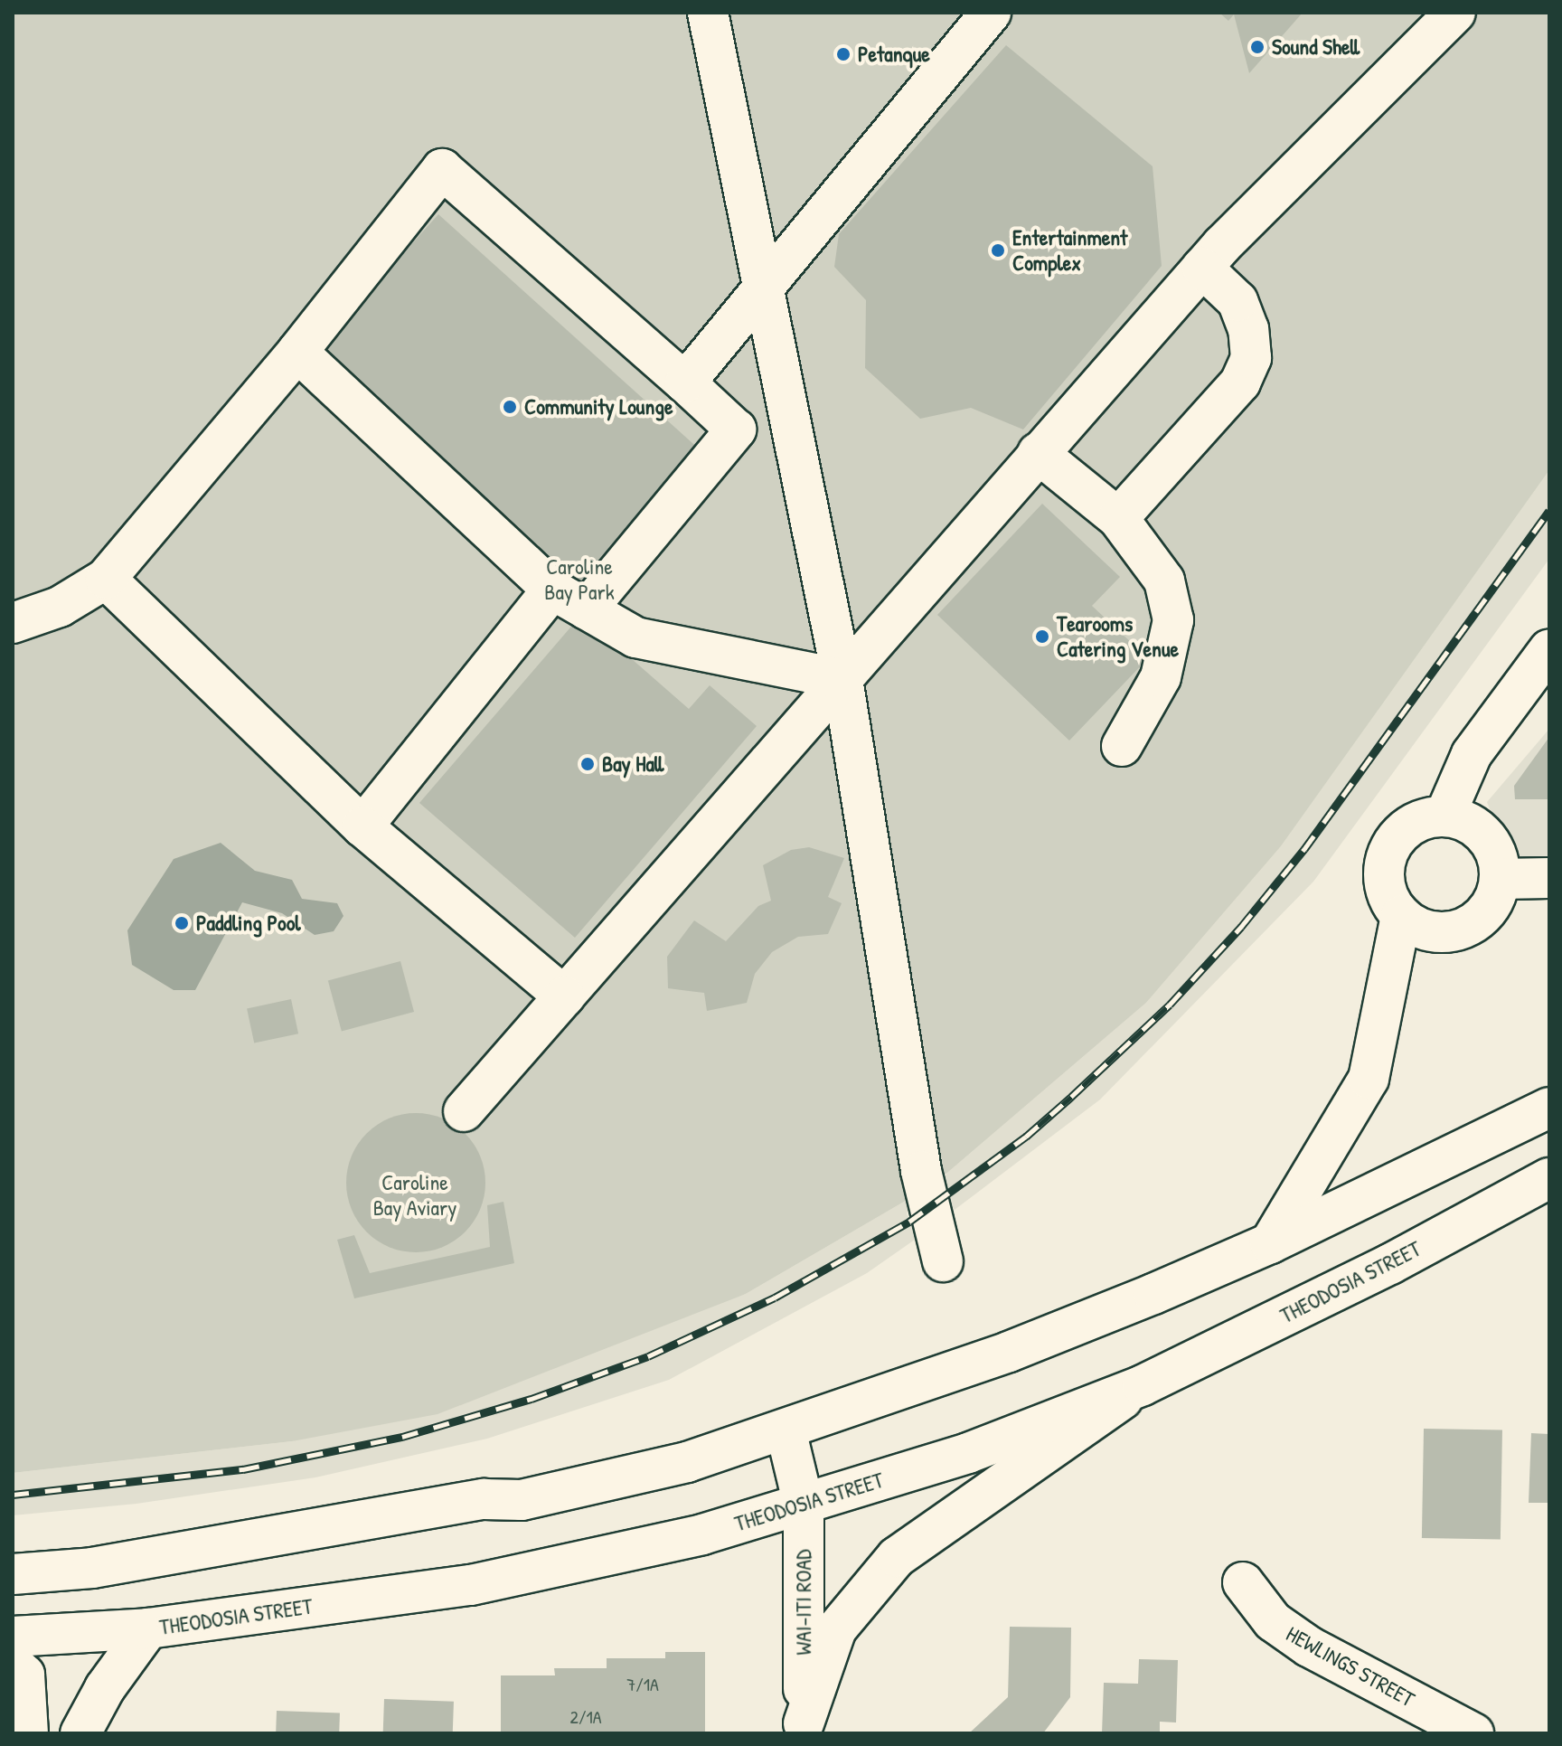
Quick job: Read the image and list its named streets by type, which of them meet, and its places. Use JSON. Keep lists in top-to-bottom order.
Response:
{
  "streets": {
    "main road": ["THEODOSIA STREET", "WAI-ITI ROAD", "HEWLINGS STREET"]
  },
  "crossings": [
    ["THEODOSIA STREET", "WAI-ITI ROAD"]
  ],
  "parks": ["Caroline Bay Park", "Caroline Bay Aviary"],
  "places": [
    "Sound Shell",
    "Petanque",
    "Entertainment Complex",
    "Community Lounge",
    "Tearooms Catering Venue",
    "Bay Hall",
    "Paddling Pool"
  ],
  "house_numbers": ["7/1A", "2/1A"]
}
